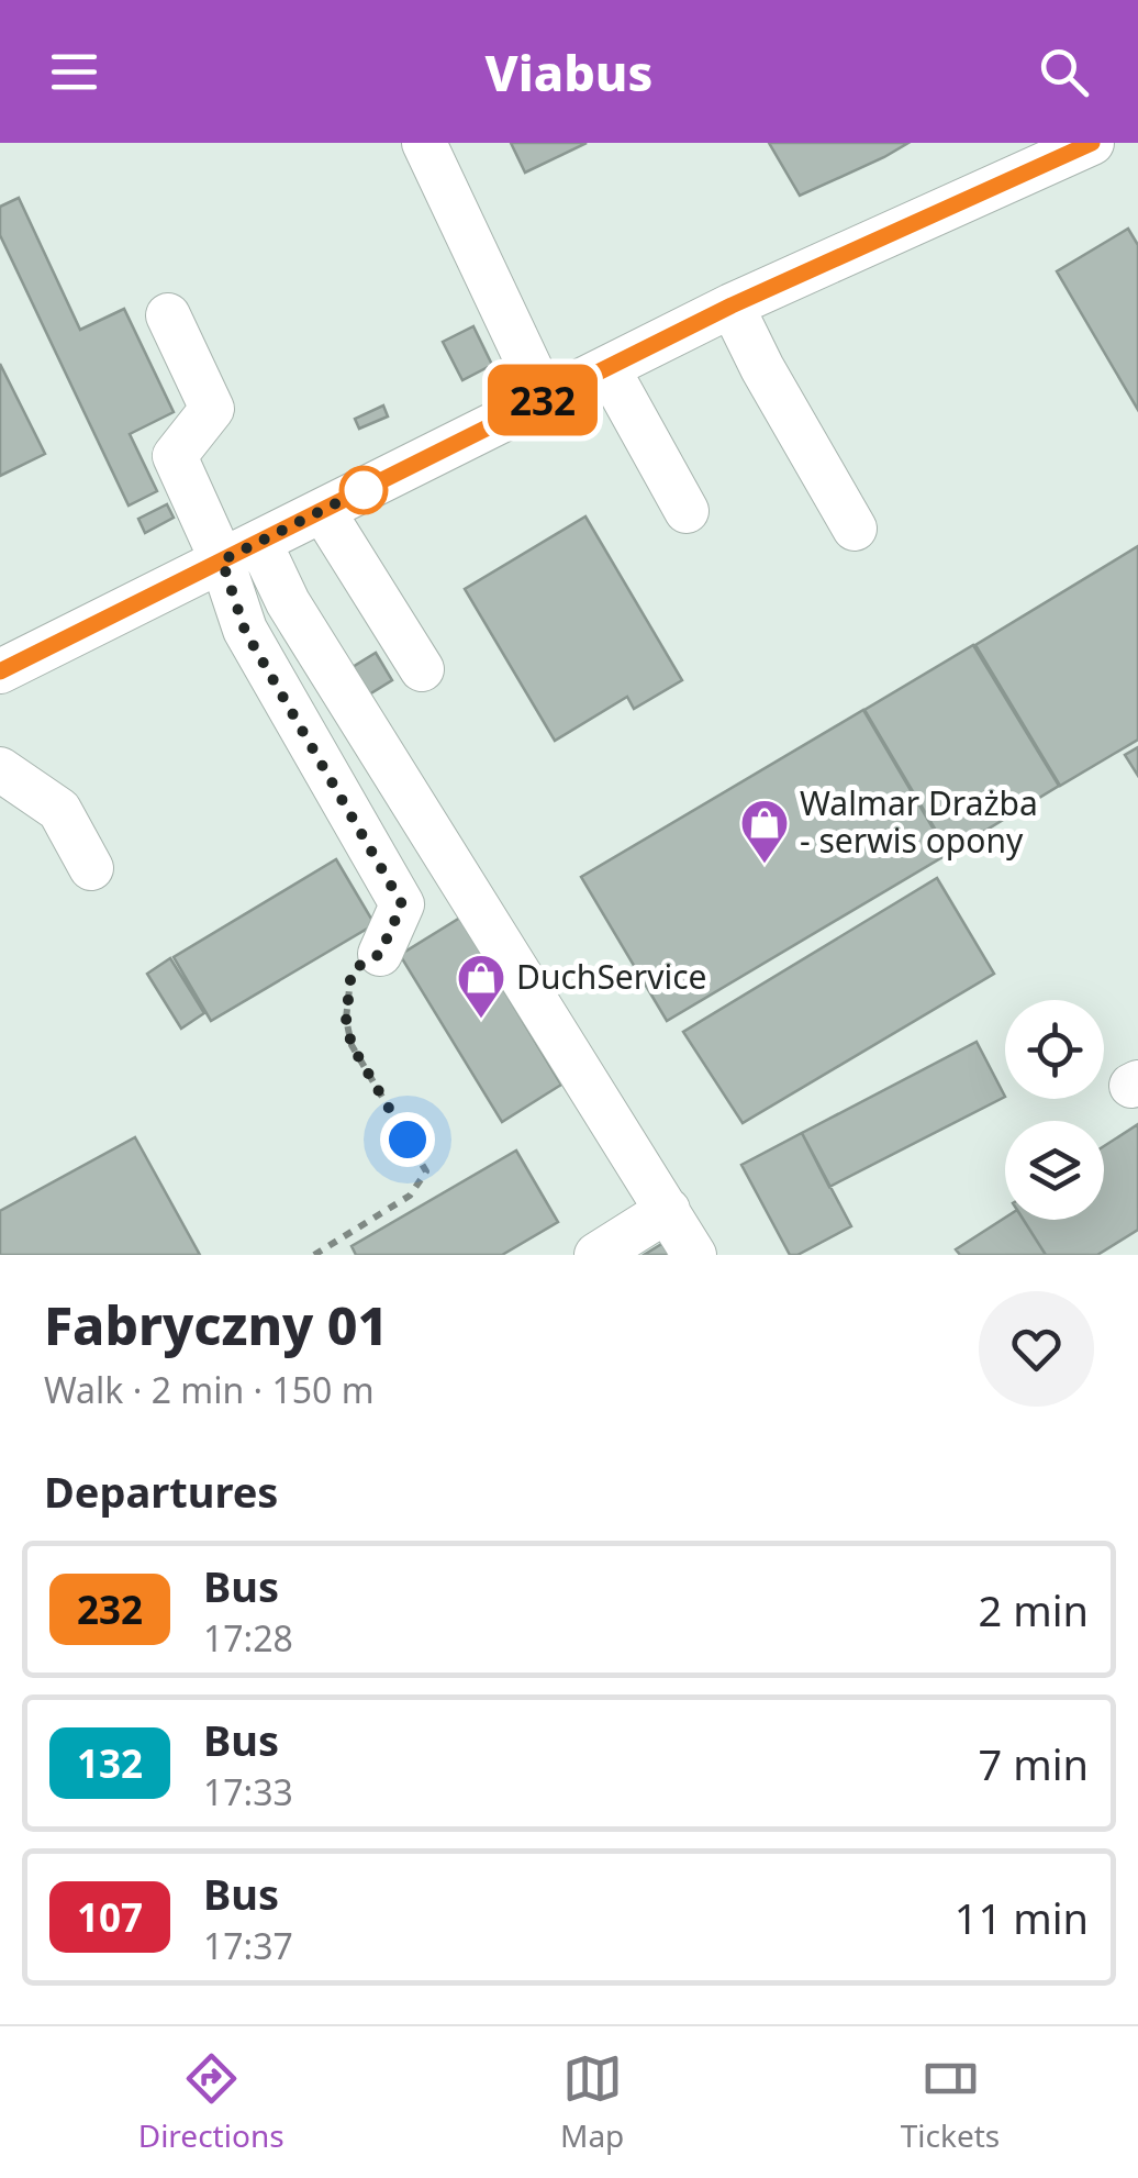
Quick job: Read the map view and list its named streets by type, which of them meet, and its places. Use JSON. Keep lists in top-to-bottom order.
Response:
{
  "places": {
    "shop": ["Walmar Drażba - serwis opony", "DuchService"]
  },
  "lines": ["bus line 232"],
  "page": {
    "header": "Viabus",
    "on_map": "232",
    "heading": [
      ["Fabryczny 01", "Walk · 2 min · 150 m"],
      "Departures"
    ],
    "list": [
      {
        "mark": "232",
        "name": "Bus",
        "note": "17:28",
        "value": "2 min"
      },
      {
        "mark": "132",
        "name": "Bus",
        "note": "17:33",
        "value": "7 min"
      },
      {
        "mark": "107",
        "name": "Bus",
        "note": "17:37",
        "value": "11 min"
      }
    ],
    "tabs": ["Directions", "Map", "Tickets"]
  }
}
